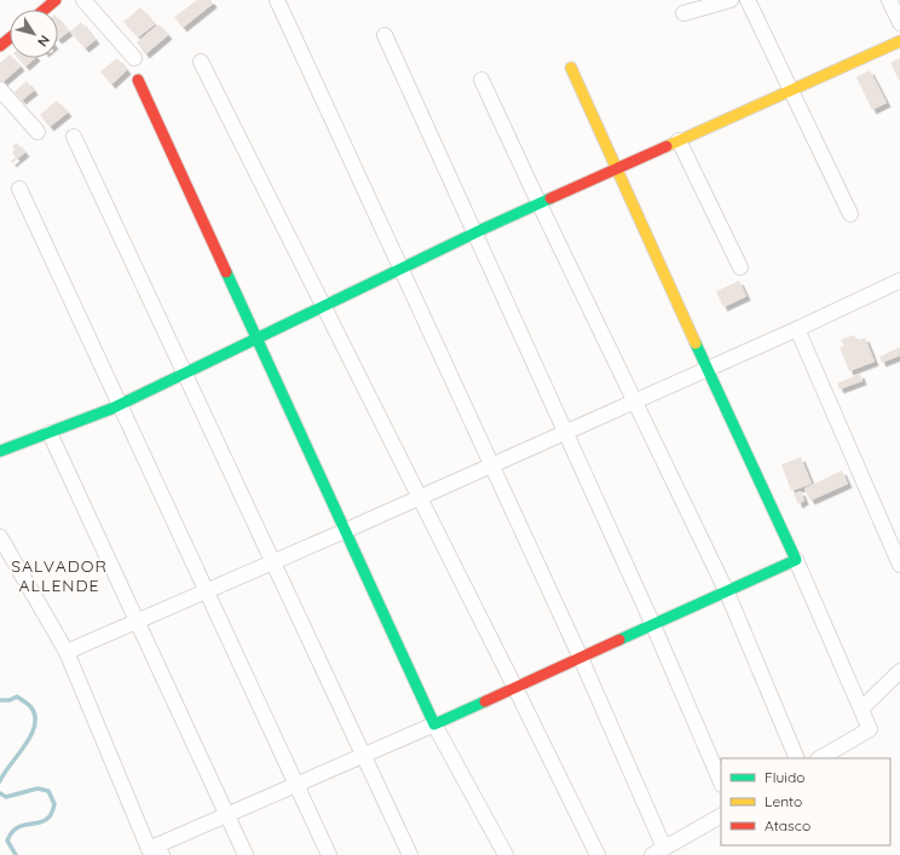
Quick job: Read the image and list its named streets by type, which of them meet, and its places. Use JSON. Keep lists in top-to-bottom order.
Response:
{
  "districts": ["SALVADOR ALLENDE"],
  "legend": ["Fluido", "Lento", "Atasco"],
  "north": "bottom right"
}
